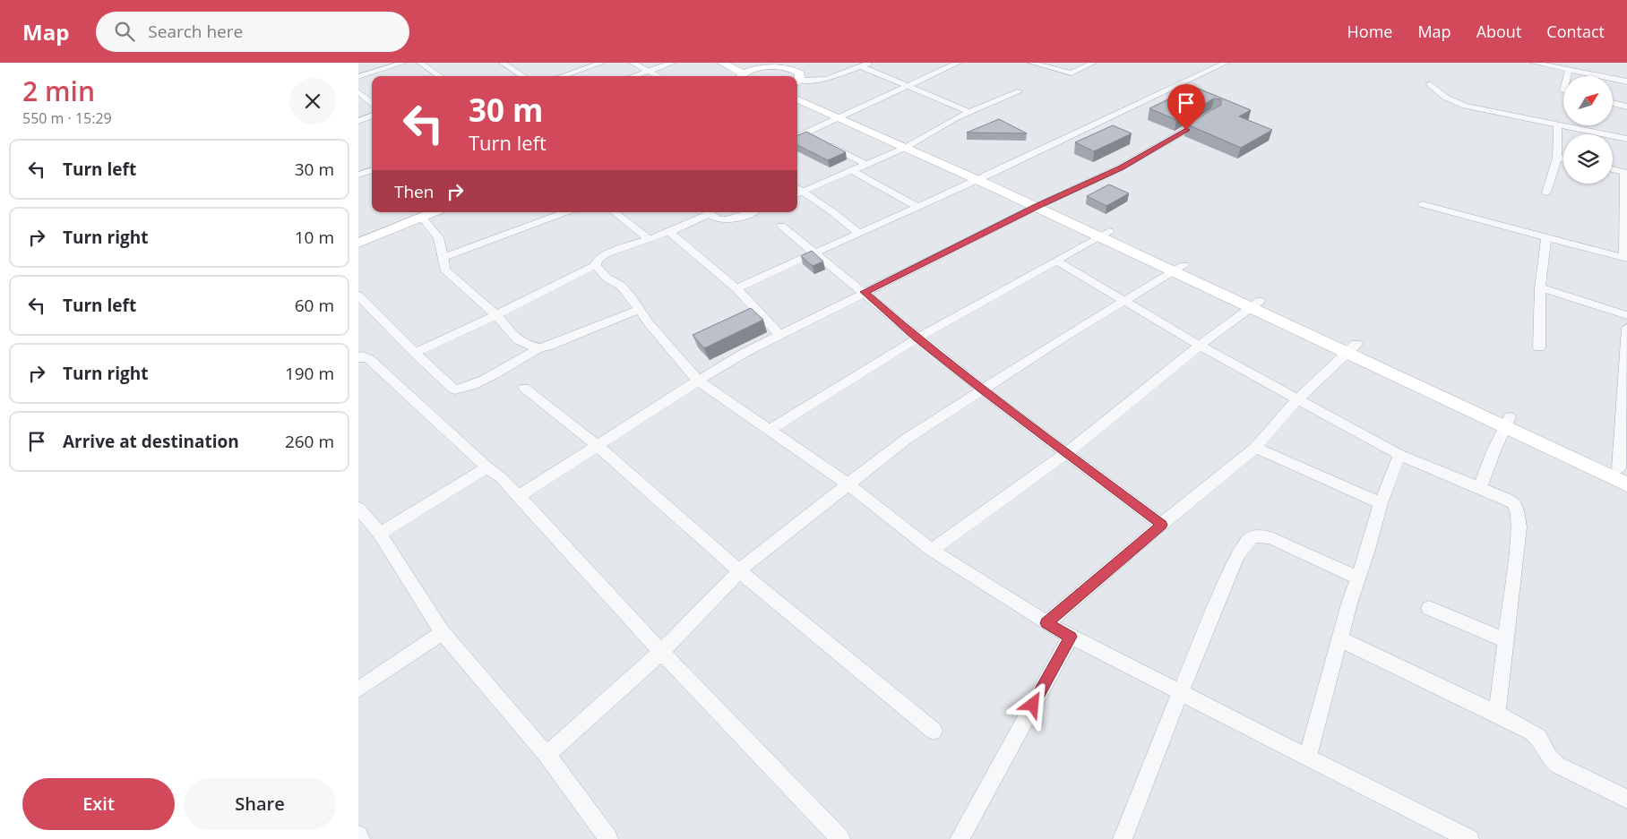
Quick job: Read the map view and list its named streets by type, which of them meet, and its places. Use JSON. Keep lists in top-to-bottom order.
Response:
{
  "north": "top right",
  "page": {
    "header": "Map",
    "search": "Search here",
    "nav": [
      "Home",
      "Map",
      "About",
      "Contact"
    ],
    "heading": ["2 min", "550 m · 15:29"],
    "turn": ["30 m", "Turn left"],
    "list": [
      {
        "name": "Turn left",
        "value": "30 m"
      },
      {
        "name": "Turn right",
        "value": "10 m"
      },
      {
        "name": "Turn left",
        "value": "60 m"
      },
      {
        "name": "Turn right",
        "value": "190 m"
      },
      {
        "name": "Arrive at destination",
        "value": "260 m"
      }
    ],
    "then": "Then",
    "buttons": ["Exit", "Share"]
  }
}
